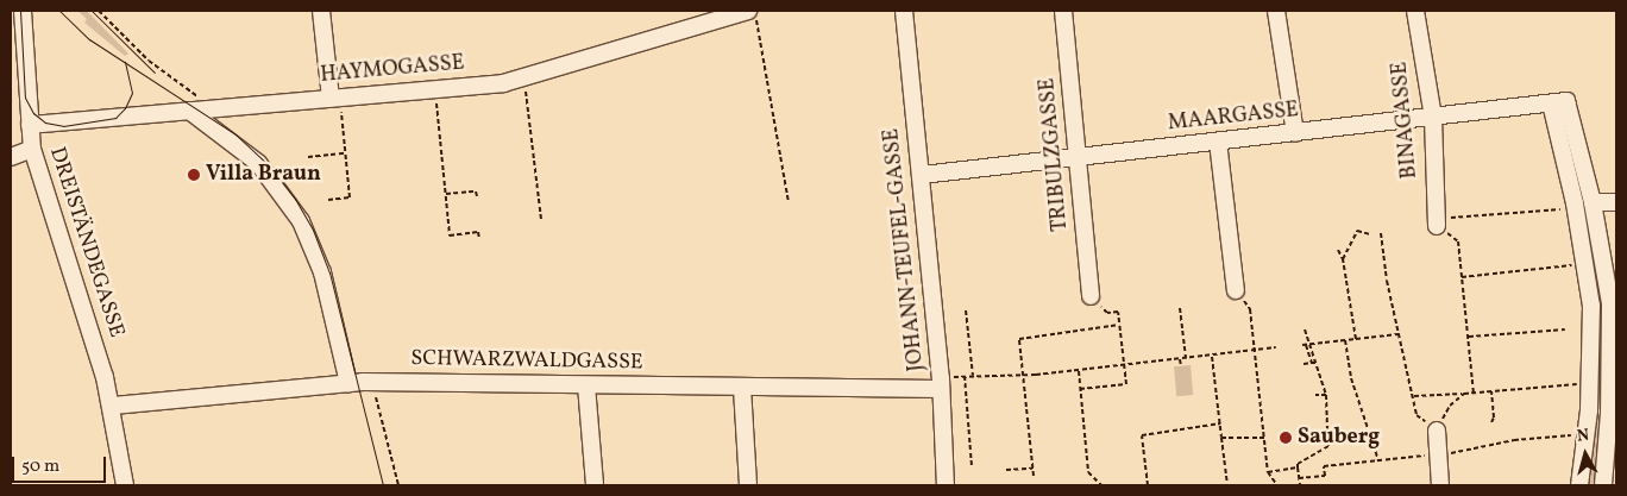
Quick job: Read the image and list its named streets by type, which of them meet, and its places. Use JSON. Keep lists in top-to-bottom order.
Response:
{
  "streets": {
    "street": [
      "HAYMOGASSE",
      "MAARGASSE",
      "BINAGASSE",
      "TRIBULZGASSE",
      "DREISTÄNDEGASSE",
      "JOHANN-TEUFEL-GASSE",
      "SCHWARZWALDGASSE"
    ]
  },
  "crossings": [
    ["HAYMOGASSE", "DREISTÄNDEGASSE"],
    ["MAARGASSE", "BINAGASSE"],
    ["MAARGASSE", "TRIBULZGASSE"],
    ["MAARGASSE", "JOHANN-TEUFEL-GASSE"],
    ["DREISTÄNDEGASSE", "SCHWARZWALDGASSE"],
    ["JOHANN-TEUFEL-GASSE", "SCHWARZWALDGASSE"]
  ],
  "places": ["Villa Braun", "Sauberg"],
  "scale_bar": "50 m",
  "north": "top"
}
